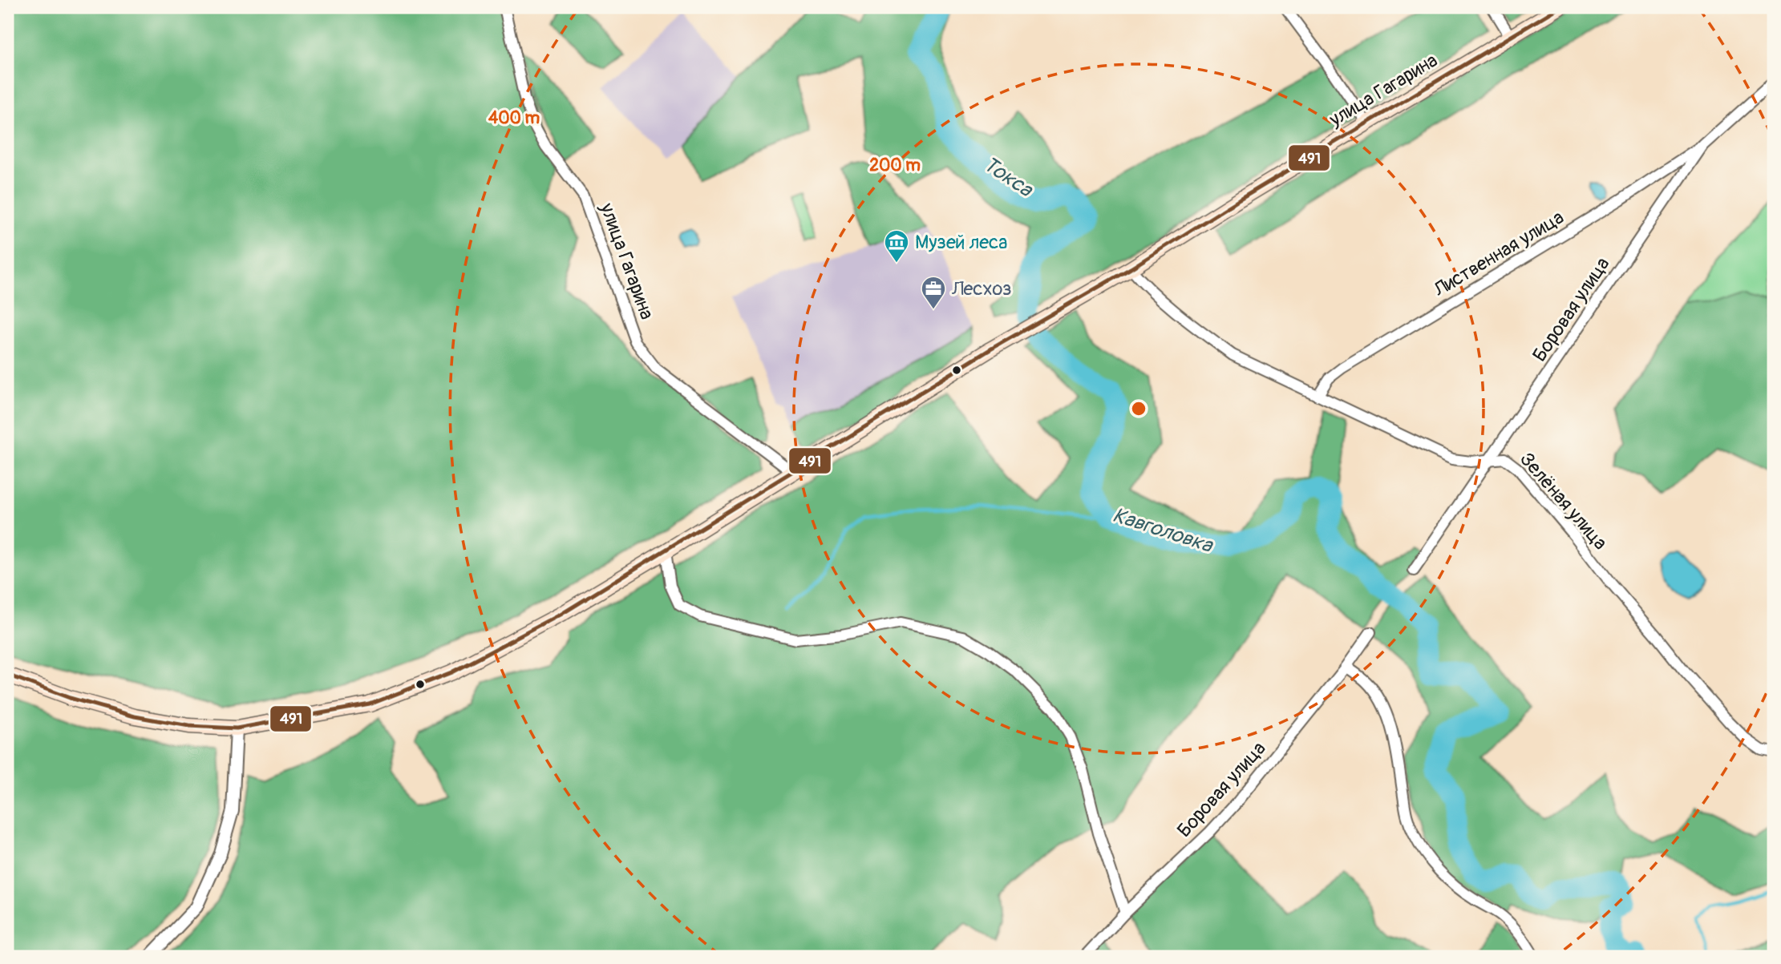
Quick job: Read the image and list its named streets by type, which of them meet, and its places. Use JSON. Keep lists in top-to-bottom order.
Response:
{
  "streets": {
    "main road": ["улица Гагарина"],
    "street": ["Лиственная улица", "Боровая улица", "Зелёная улица"]
  },
  "crossings": [
    ["улица Гагарина", "Зелёная улица"],
    ["Лиственная улица", "Боровая улица"],
    ["Лиственная улица", "Зелёная улица"],
    ["Боровая улица", "Зелёная улица"]
  ],
  "water": ["Токса", "Кавголовка"],
  "places": {
    "museum": ["Музей леса"],
    "office": ["Лесхоз"]
  },
  "lines": ["transit line 491"],
  "rings": ["400 m", "200 m"]
}
